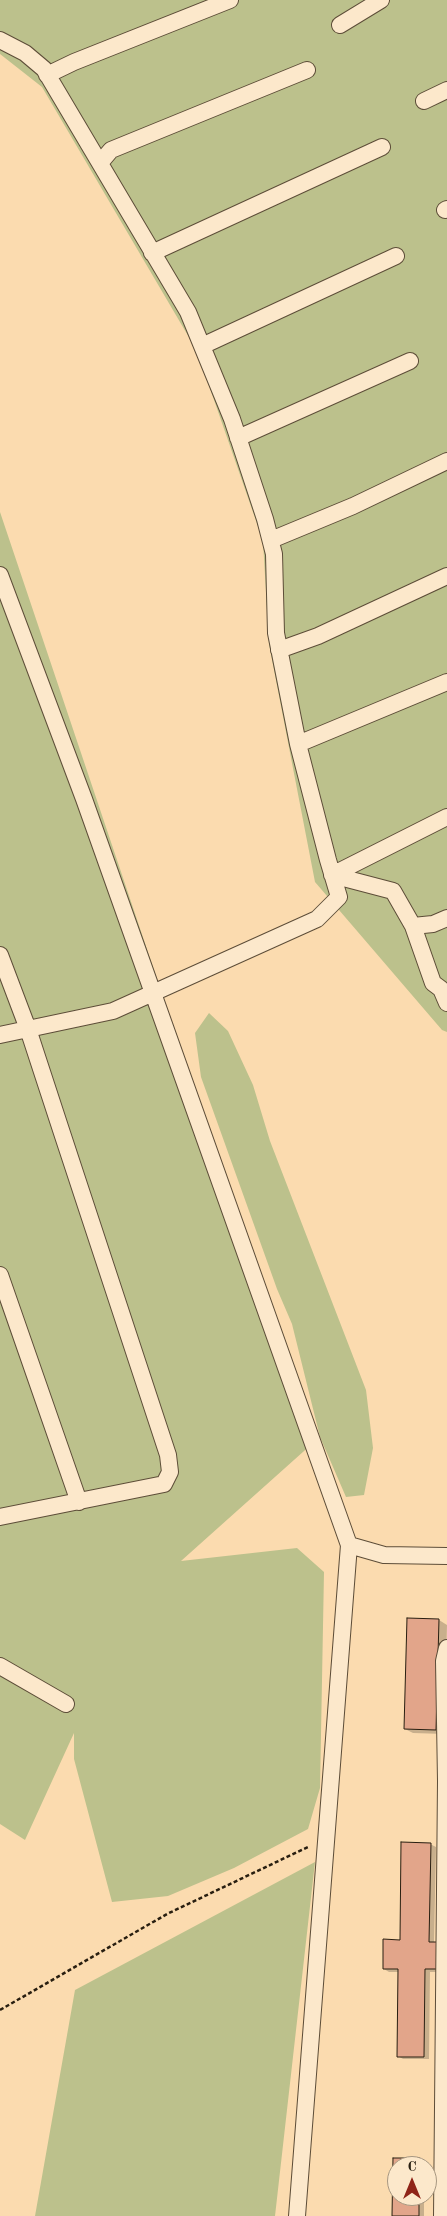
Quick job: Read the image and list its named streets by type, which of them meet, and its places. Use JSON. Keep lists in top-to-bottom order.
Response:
{
  "north": "top"
}
